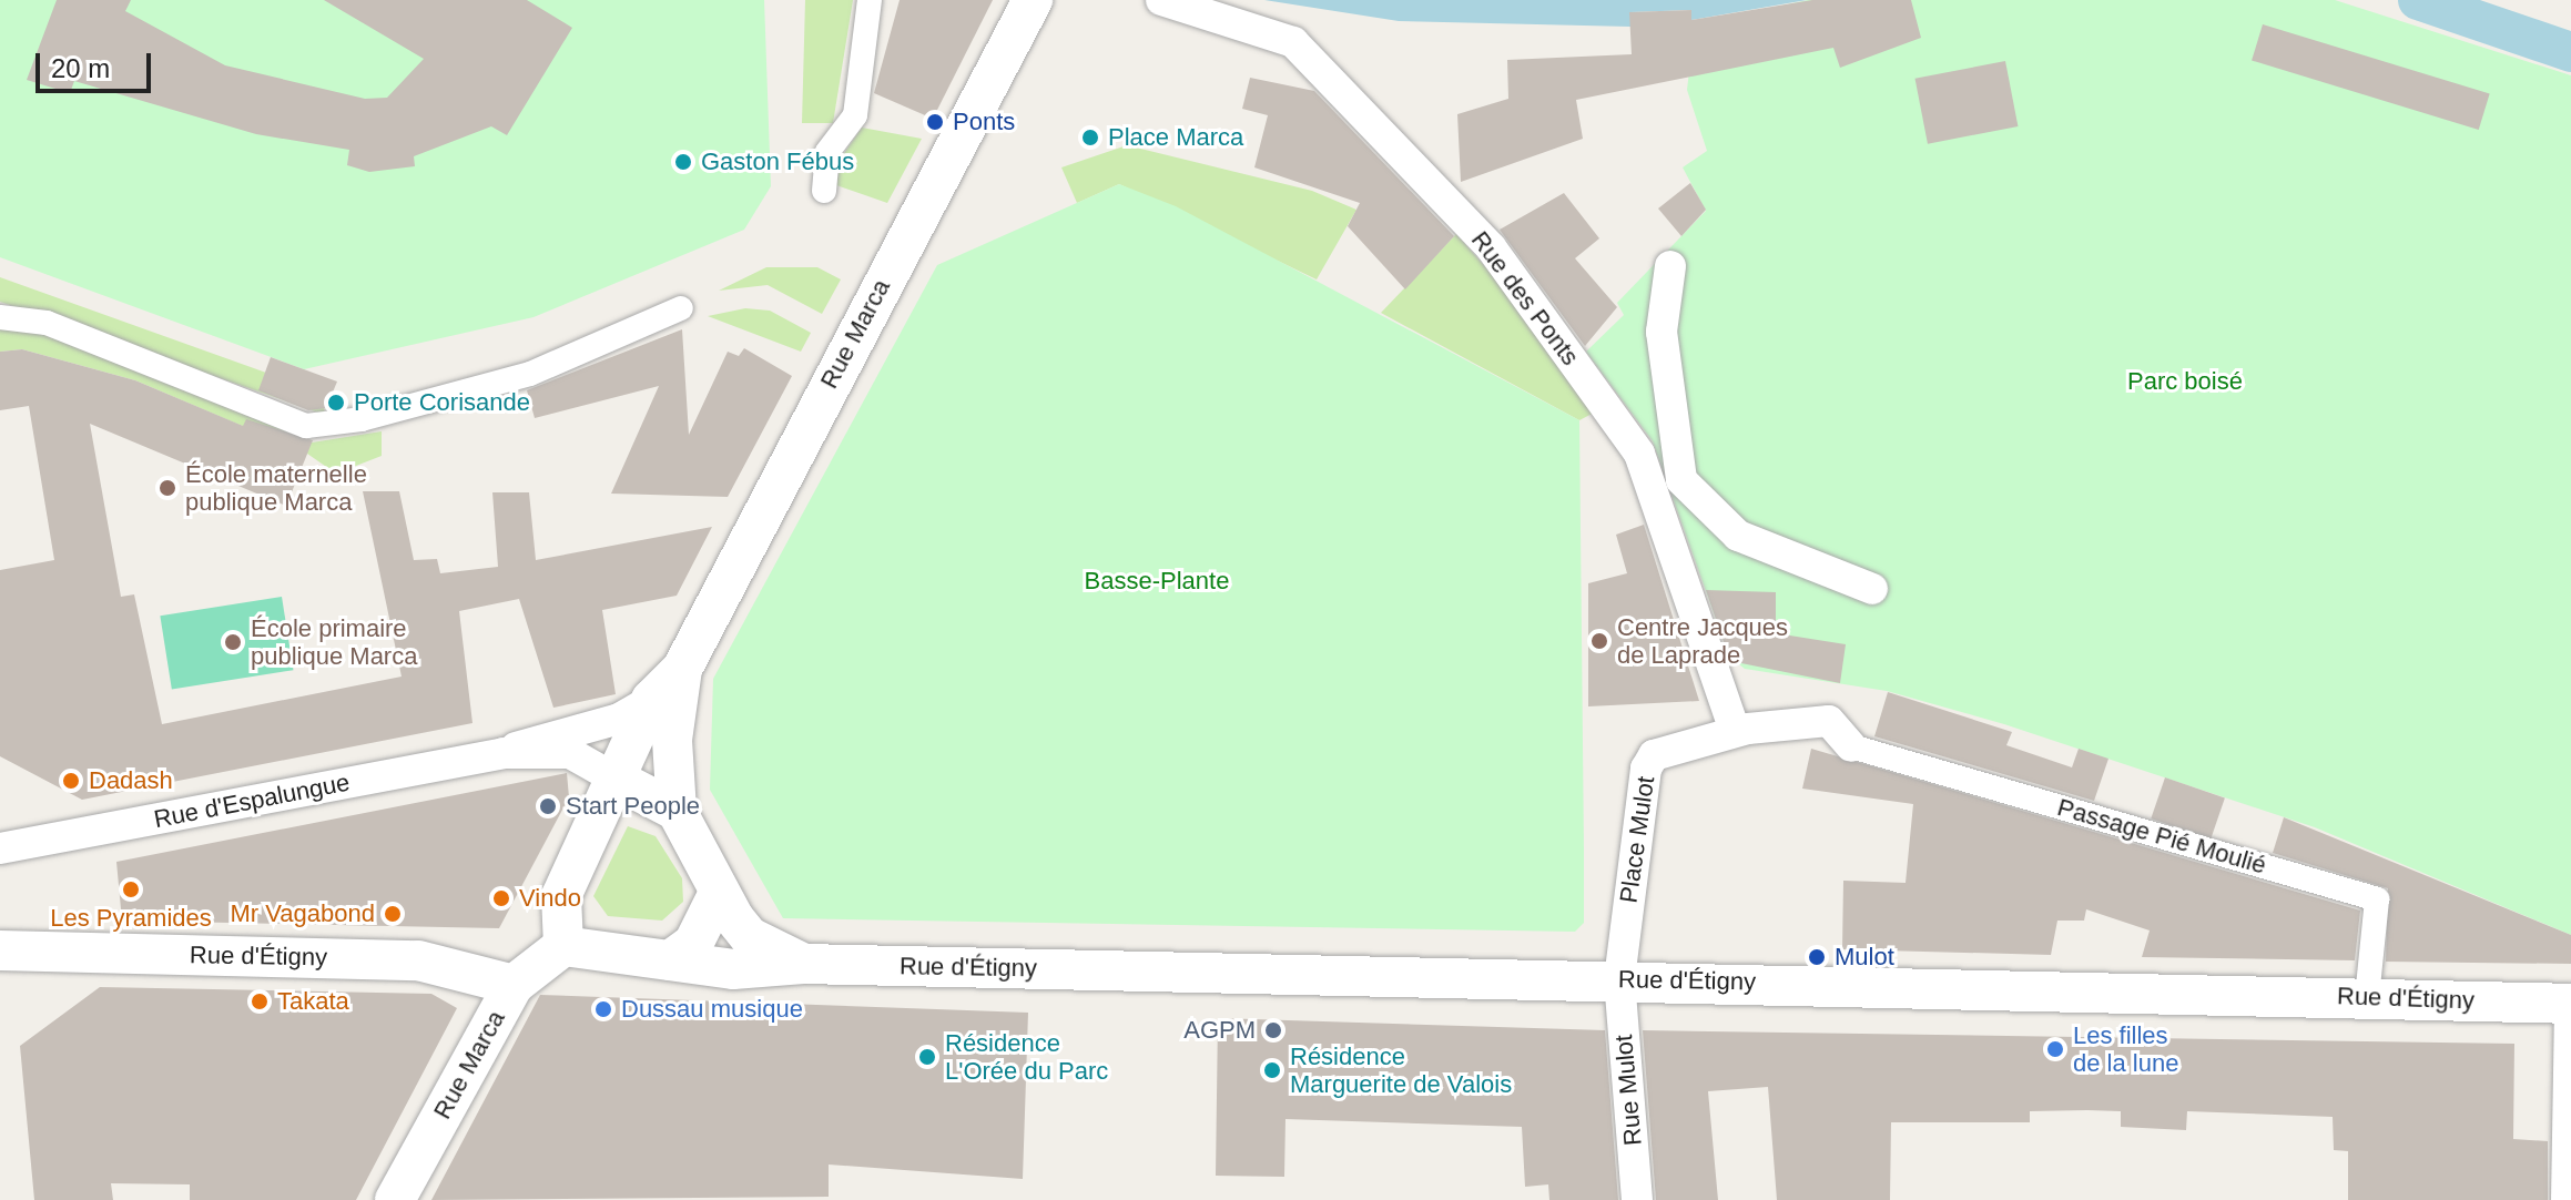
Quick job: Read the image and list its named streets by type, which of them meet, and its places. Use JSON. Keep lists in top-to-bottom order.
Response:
{
  "streets": {
    "street": [
      "Rue des Ponts",
      "Rue Marca",
      "Rue d'Espalungue",
      "Passage Pié Moulié",
      "Place Mulot",
      "Rue d'Étigny",
      "Rue Mulot"
    ]
  },
  "crossings": [
    ["Rue des Ponts", "Place Mulot"],
    ["Rue Marca", "Rue d'Espalungue"],
    ["Rue Marca", "Rue d'Étigny"],
    ["Passage Pié Moulié", "Place Mulot"],
    ["Passage Pié Moulié", "Rue d'Étigny"],
    ["Place Mulot", "Rue d'Étigny"],
    ["Place Mulot", "Rue Mulot"],
    ["Rue d'Étigny", "Rue Mulot"]
  ],
  "parks": ["Parc boisé", "Basse-Plante"],
  "places": [
    "Ponts",
    "Place Marca",
    "Gaston Fébus",
    "Porte Corisande",
    "École maternelle publique Marca",
    "Centre Jacques de Laprade",
    "École primaire publique Marca",
    "Dadash",
    "Start People",
    "Les Pyramides",
    "Vindo",
    "Mr Vagabond",
    "Mulot",
    "Takata",
    "Dussau musique",
    "AGPM",
    "Les filles de la lune",
    "Résidence L'Orée du Parc",
    "Résidence Marguerite de Valois"
  ],
  "scale_bar": "20 m"
}
